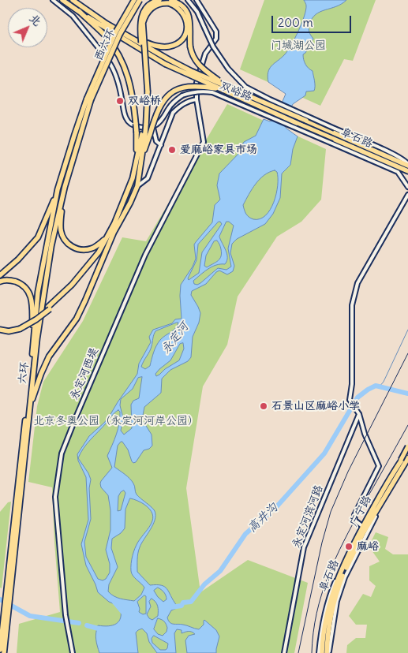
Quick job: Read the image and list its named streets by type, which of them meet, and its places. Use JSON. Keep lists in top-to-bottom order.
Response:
{
  "streets": {
    "highway": [
      "西六环",
      "双峪路",
      "阜石路",
      "六环"
    ],
    "street": ["永定河西堤", "广宁路", "永定河滨河路"]
  },
  "crossings": [
    ["西六环", "六环"],
    ["双峪路", "阜石路"],
    ["阜石路", "广宁路"]
  ],
  "water": ["永定河", "高井沟"],
  "parks": ["门城湖公园", "北京冬奥公园（永定河河岸公园）"],
  "places": [
    "双峪桥",
    "爱麻峪家具市场",
    "石景山区麻峪小学",
    "麻峪"
  ],
  "scale_bar": "200 m",
  "north": "top right"
}
